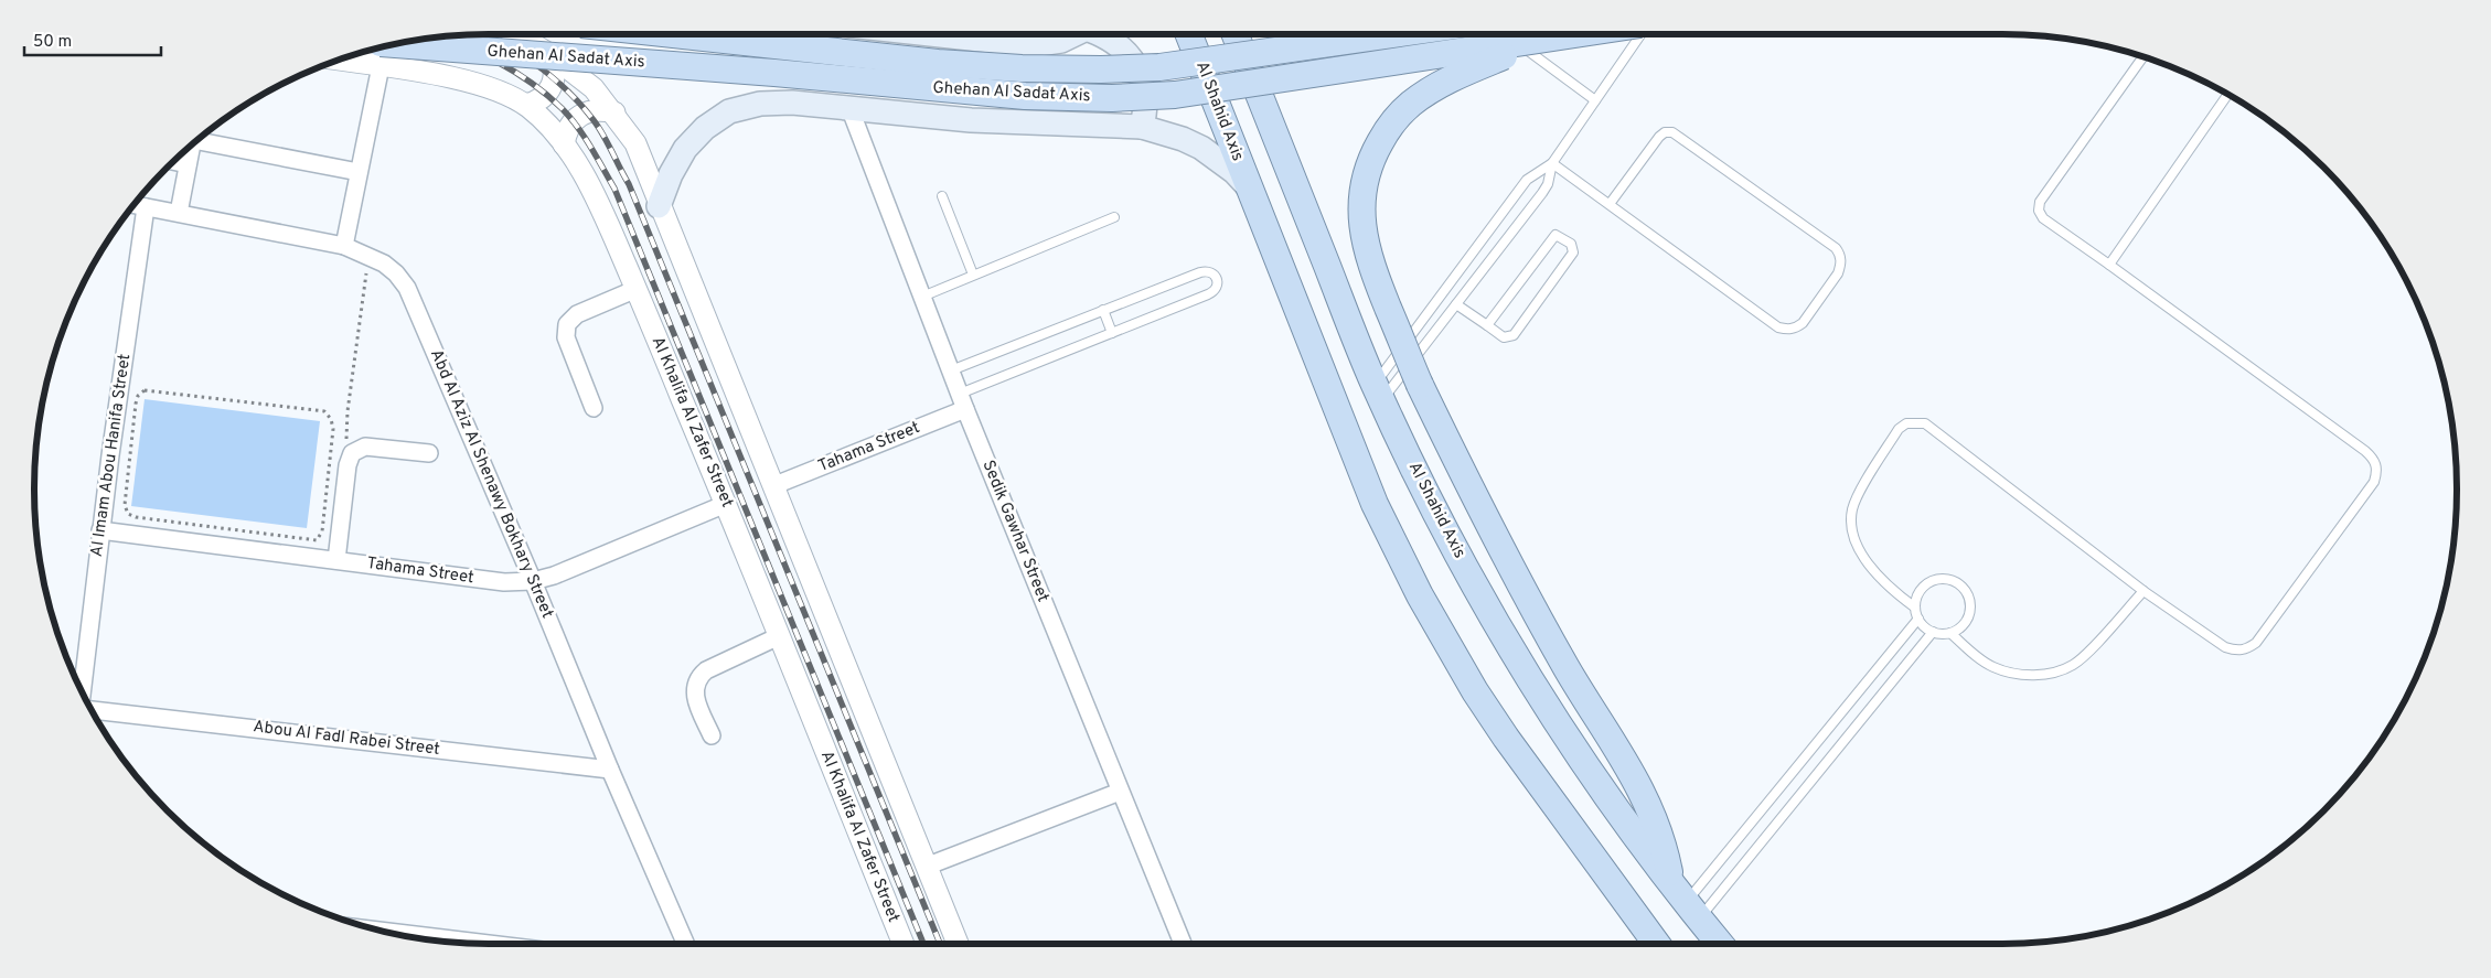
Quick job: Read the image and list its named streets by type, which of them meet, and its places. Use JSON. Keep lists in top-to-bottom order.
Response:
{
  "streets": {
    "main road": ["Ghehan Al Sadat Axis", "Al Shahid Axis"],
    "street": [
      "Al Khalifa Al Zafer Street",
      "Tahama Street",
      "Al Imam Abou Hanifa Street",
      "Abd Al Aziz Al Shenawy Bokhary Street",
      "Sedik Gawhar Street",
      "Abou Al Fadl Rabei Street"
    ]
  },
  "crossings": [
    ["Ghehan Al Sadat Axis", "Al Khalifa Al Zafer Street"],
    ["Al Khalifa Al Zafer Street", "Tahama Street"],
    ["Tahama Street", "Al Imam Abou Hanifa Street"],
    ["Tahama Street", "Abd Al Aziz Al Shenawy Bokhary Street"],
    ["Tahama Street", "Sedik Gawhar Street"],
    ["Al Imam Abou Hanifa Street", "Abd Al Aziz Al Shenawy Bokhary Street"],
    ["Abd Al Aziz Al Shenawy Bokhary Street", "Abou Al Fadl Rabei Street"]
  ],
  "scale_bar": "50 m"
}
